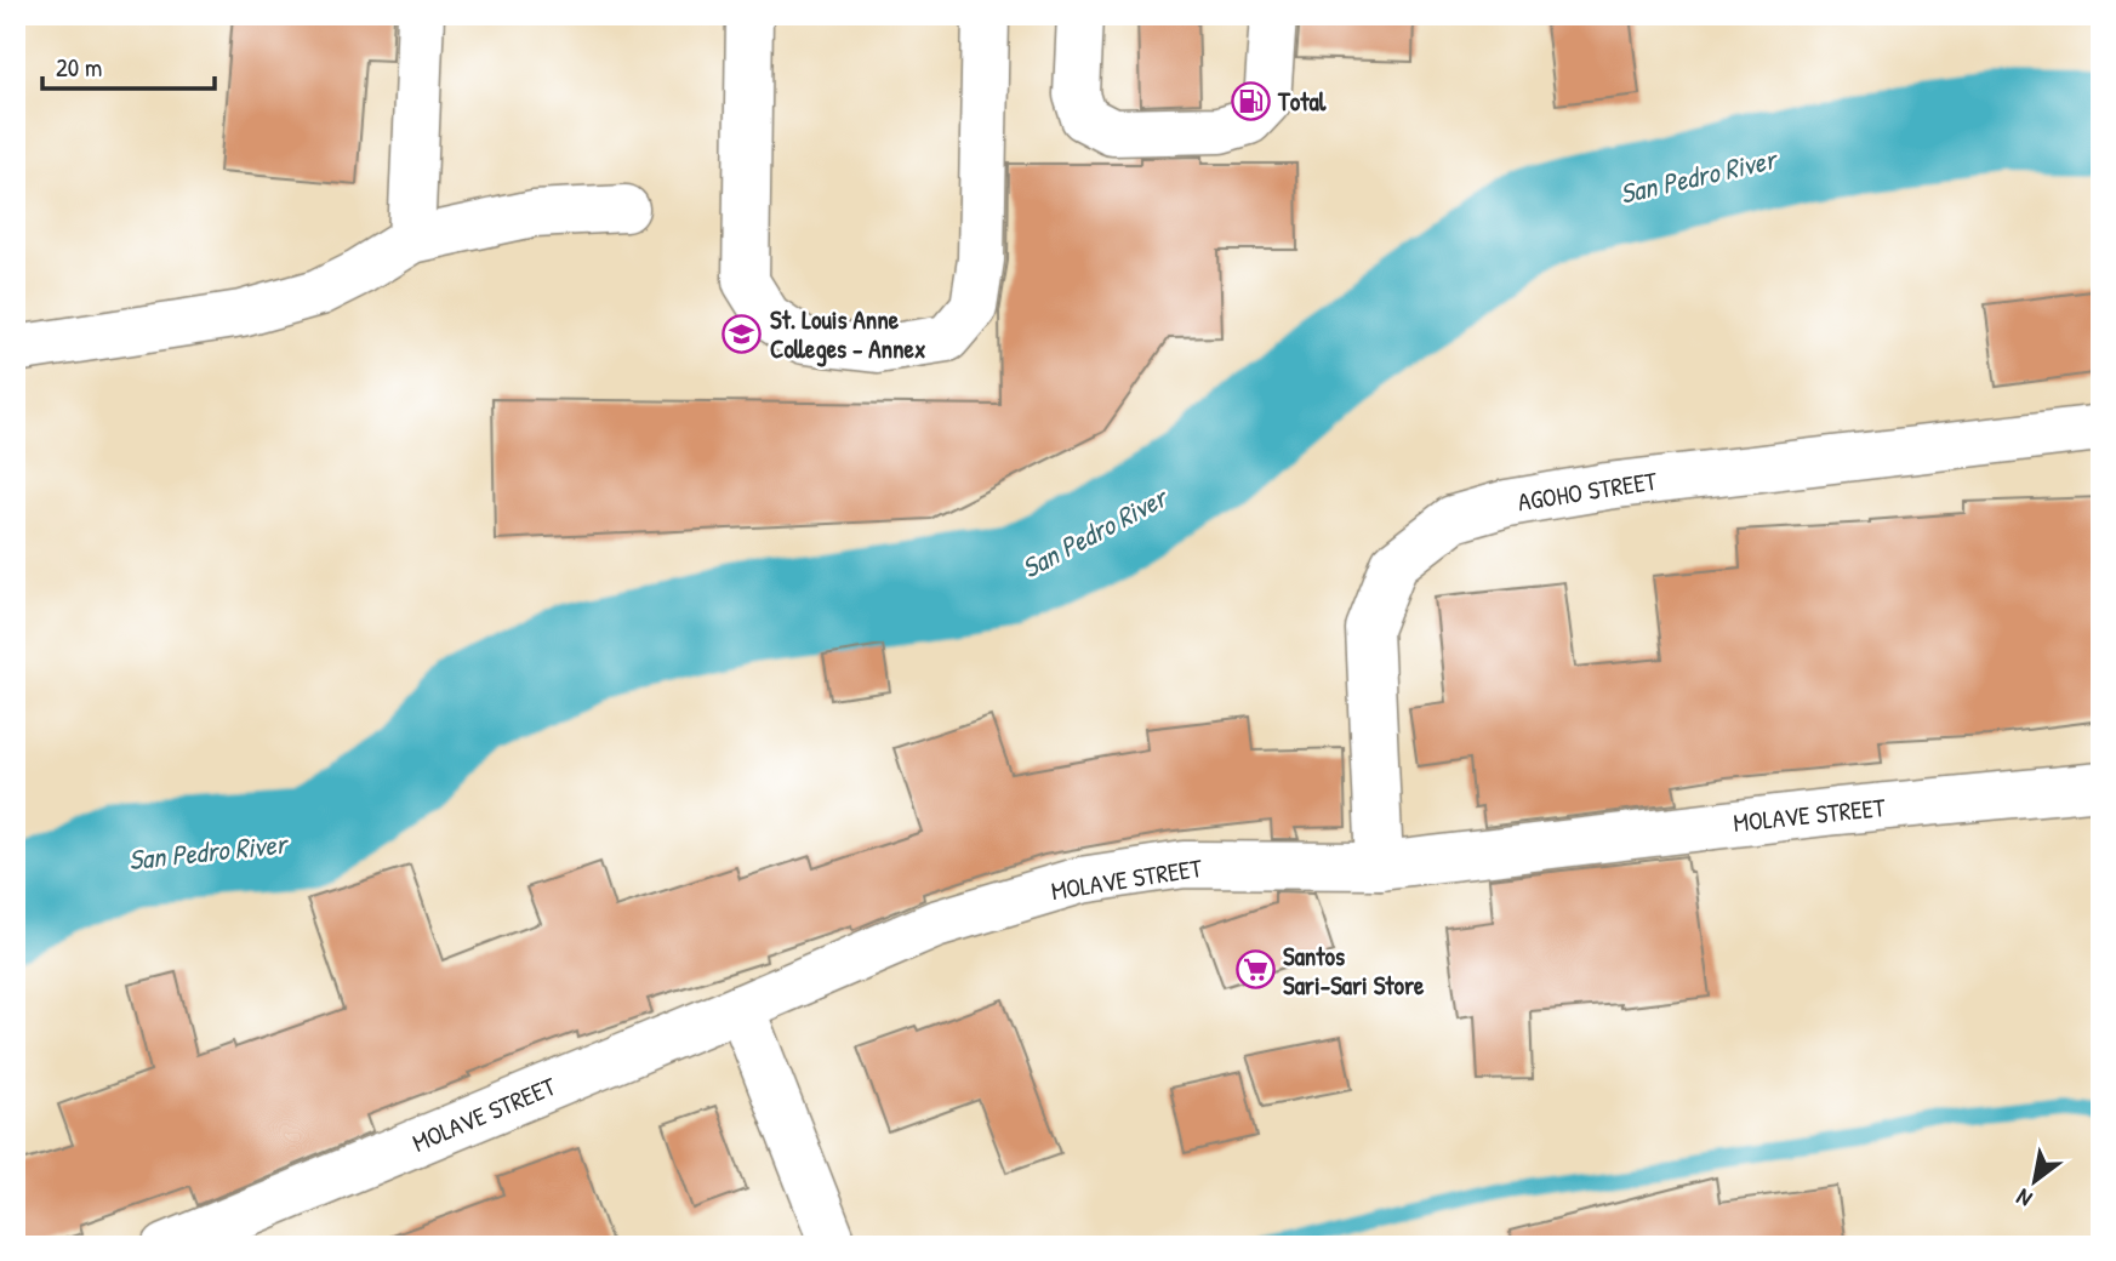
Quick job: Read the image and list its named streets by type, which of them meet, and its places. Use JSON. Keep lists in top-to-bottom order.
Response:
{
  "streets": {
    "street": ["AGOHO STREET", "MOLAVE STREET"]
  },
  "crossings": [
    ["AGOHO STREET", "MOLAVE STREET"]
  ],
  "water": ["San Pedro River"],
  "places": {
    "fuel station": ["Total"],
    "school or university": ["St. Louis Anne Colleges - Annex"],
    "supermarket": ["Santos Sari-Sari Store"]
  },
  "scale_bar": "20 m",
  "north": "bottom left"
}
